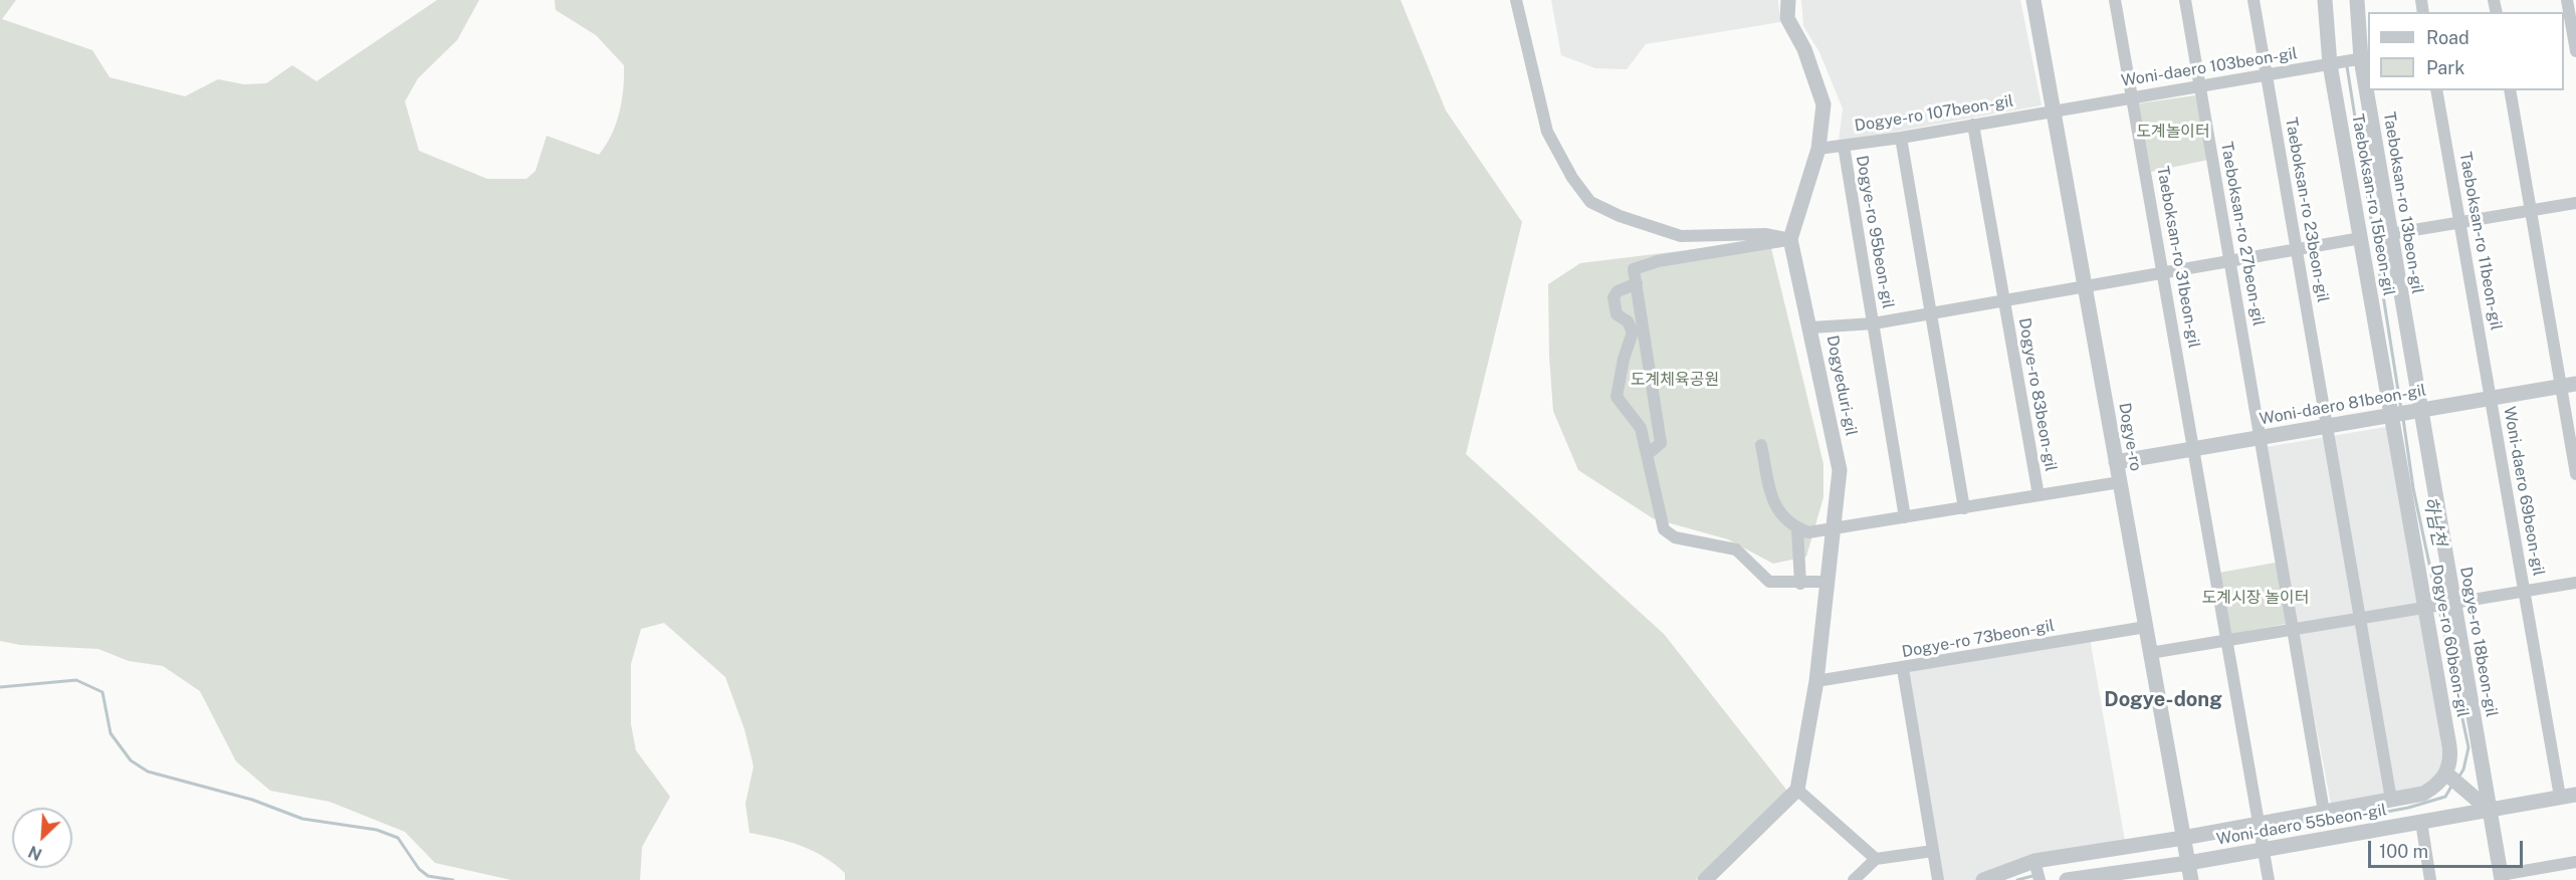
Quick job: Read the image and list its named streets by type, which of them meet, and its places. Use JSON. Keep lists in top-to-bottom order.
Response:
{
  "streets": {
    "street": [
      "Woni-daero 103beon-gil",
      "Dogye-ro 107beon-gil",
      "Taeboksan-ro 13beon-gil",
      "Taeboksan-ro 15beon-gil",
      "Taeboksan-ro 23beon-gil",
      "Dogye-ro 95beon-gil",
      "Taeboksan-ro 27beon-gil",
      "Taeboksan-ro 11beon-gil",
      "Taeboksan-ro 31beon-gil",
      "Dogyeduri-gil",
      "Dogye-ro 83beon-gil",
      "Woni-daero 81beon-gil",
      "Dogye-ro",
      "Woni-daero 69beon-gil",
      "Dogye-ro 73beon-gil",
      "Dogye-ro 60beon-gil",
      "Dogye-ro 18beon-gil",
      "Woni-daero 55beon-gil"
    ]
  },
  "crossings": [
    ["Woni-daero 103beon-gil", "Dogye-ro 107beon-gil"],
    ["Woni-daero 103beon-gil", "Taeboksan-ro 13beon-gil"],
    ["Woni-daero 103beon-gil", "Taeboksan-ro 15beon-gil"],
    ["Woni-daero 103beon-gil", "Taeboksan-ro 23beon-gil"],
    ["Woni-daero 103beon-gil", "Taeboksan-ro 27beon-gil"],
    ["Woni-daero 103beon-gil", "Taeboksan-ro 31beon-gil"],
    ["Woni-daero 103beon-gil", "Dogye-ro"],
    ["Dogye-ro 107beon-gil", "Dogye-ro 95beon-gil"],
    ["Dogye-ro 107beon-gil", "Dogye-ro"],
    ["Taeboksan-ro 13beon-gil", "Woni-daero 81beon-gil"],
    ["Taeboksan-ro 13beon-gil", "Dogye-ro 18beon-gil"],
    ["Taeboksan-ro 15beon-gil", "Dogye-ro 95beon-gil"],
    ["Taeboksan-ro 15beon-gil", "Woni-daero 81beon-gil"],
    ["Taeboksan-ro 15beon-gil", "Dogye-ro 60beon-gil"],
    ["Taeboksan-ro 23beon-gil", "Dogye-ro 95beon-gil"],
    ["Taeboksan-ro 23beon-gil", "Woni-daero 81beon-gil"],
    ["Dogye-ro 95beon-gil", "Taeboksan-ro 27beon-gil"],
    ["Dogye-ro 95beon-gil", "Taeboksan-ro 31beon-gil"],
    ["Dogye-ro 95beon-gil", "Dogyeduri-gil"],
    ["Dogye-ro 95beon-gil", "Dogye-ro 83beon-gil"],
    ["Dogye-ro 95beon-gil", "Dogye-ro"],
    ["Taeboksan-ro 27beon-gil", "Woni-daero 81beon-gil"],
    ["Taeboksan-ro 11beon-gil", "Woni-daero 81beon-gil"],
    ["Taeboksan-ro 11beon-gil", "Woni-daero 69beon-gil"],
    ["Taeboksan-ro 31beon-gil", "Woni-daero 81beon-gil"],
    ["Dogyeduri-gil", "Dogye-ro 83beon-gil"],
    ["Dogyeduri-gil", "Dogye-ro 73beon-gil"],
    ["Dogye-ro 83beon-gil", "Dogye-ro"],
    ["Woni-daero 81beon-gil", "Dogye-ro"],
    ["Woni-daero 81beon-gil", "Woni-daero 69beon-gil"],
    ["Woni-daero 81beon-gil", "Dogye-ro 60beon-gil"],
    ["Woni-daero 81beon-gil", "Dogye-ro 18beon-gil"],
    ["Dogye-ro", "Woni-daero 69beon-gil"],
    ["Dogye-ro", "Dogye-ro 73beon-gil"],
    ["Dogye-ro", "Woni-daero 55beon-gil"],
    ["Woni-daero 69beon-gil", "Dogye-ro 60beon-gil"],
    ["Woni-daero 69beon-gil", "Dogye-ro 18beon-gil"],
    ["Woni-daero 69beon-gil", "Woni-daero 55beon-gil"],
    ["Dogye-ro 18beon-gil", "Woni-daero 55beon-gil"]
  ],
  "districts": ["Dogye-dong"],
  "water": ["하남천"],
  "parks": ["도계놀이터", "도계체육공원", "도계시장 놀이터"],
  "legend": ["Road", "Park"],
  "scale_bar": "100 m",
  "north": "bottom left"
}
